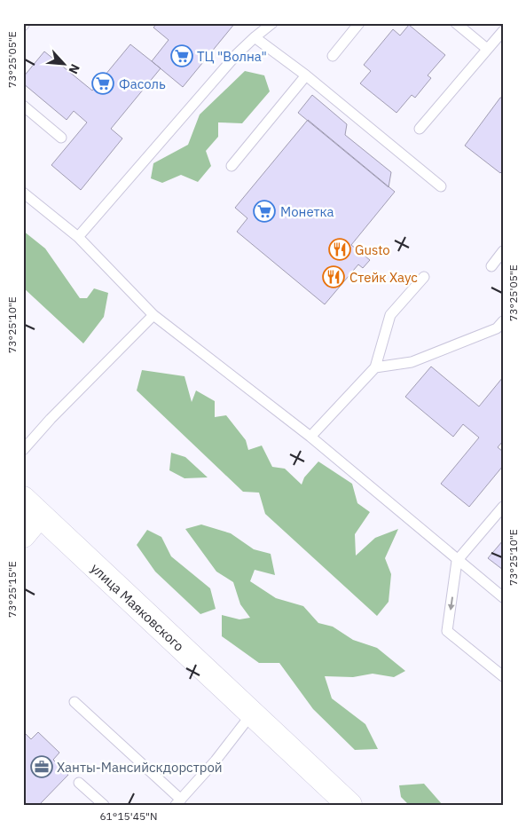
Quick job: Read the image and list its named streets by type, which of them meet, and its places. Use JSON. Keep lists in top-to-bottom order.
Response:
{
  "streets": {
    "main road": ["улица Маяковского"]
  },
  "places": {
    "supermarket": ["ТЦ \"Волна\"", "Фасоль", "Монетка"],
    "restaurant": ["Gusto", "Стейк Хаус"],
    "office": ["Ханты-Мансийскдорстрой"]
  },
  "north": "bottom right",
  "coordinates": [
    "73°25'05\"E",
    "73°25'10\"E",
    "73°25'15\"E",
    "61°15'45\"N"
  ]
}
